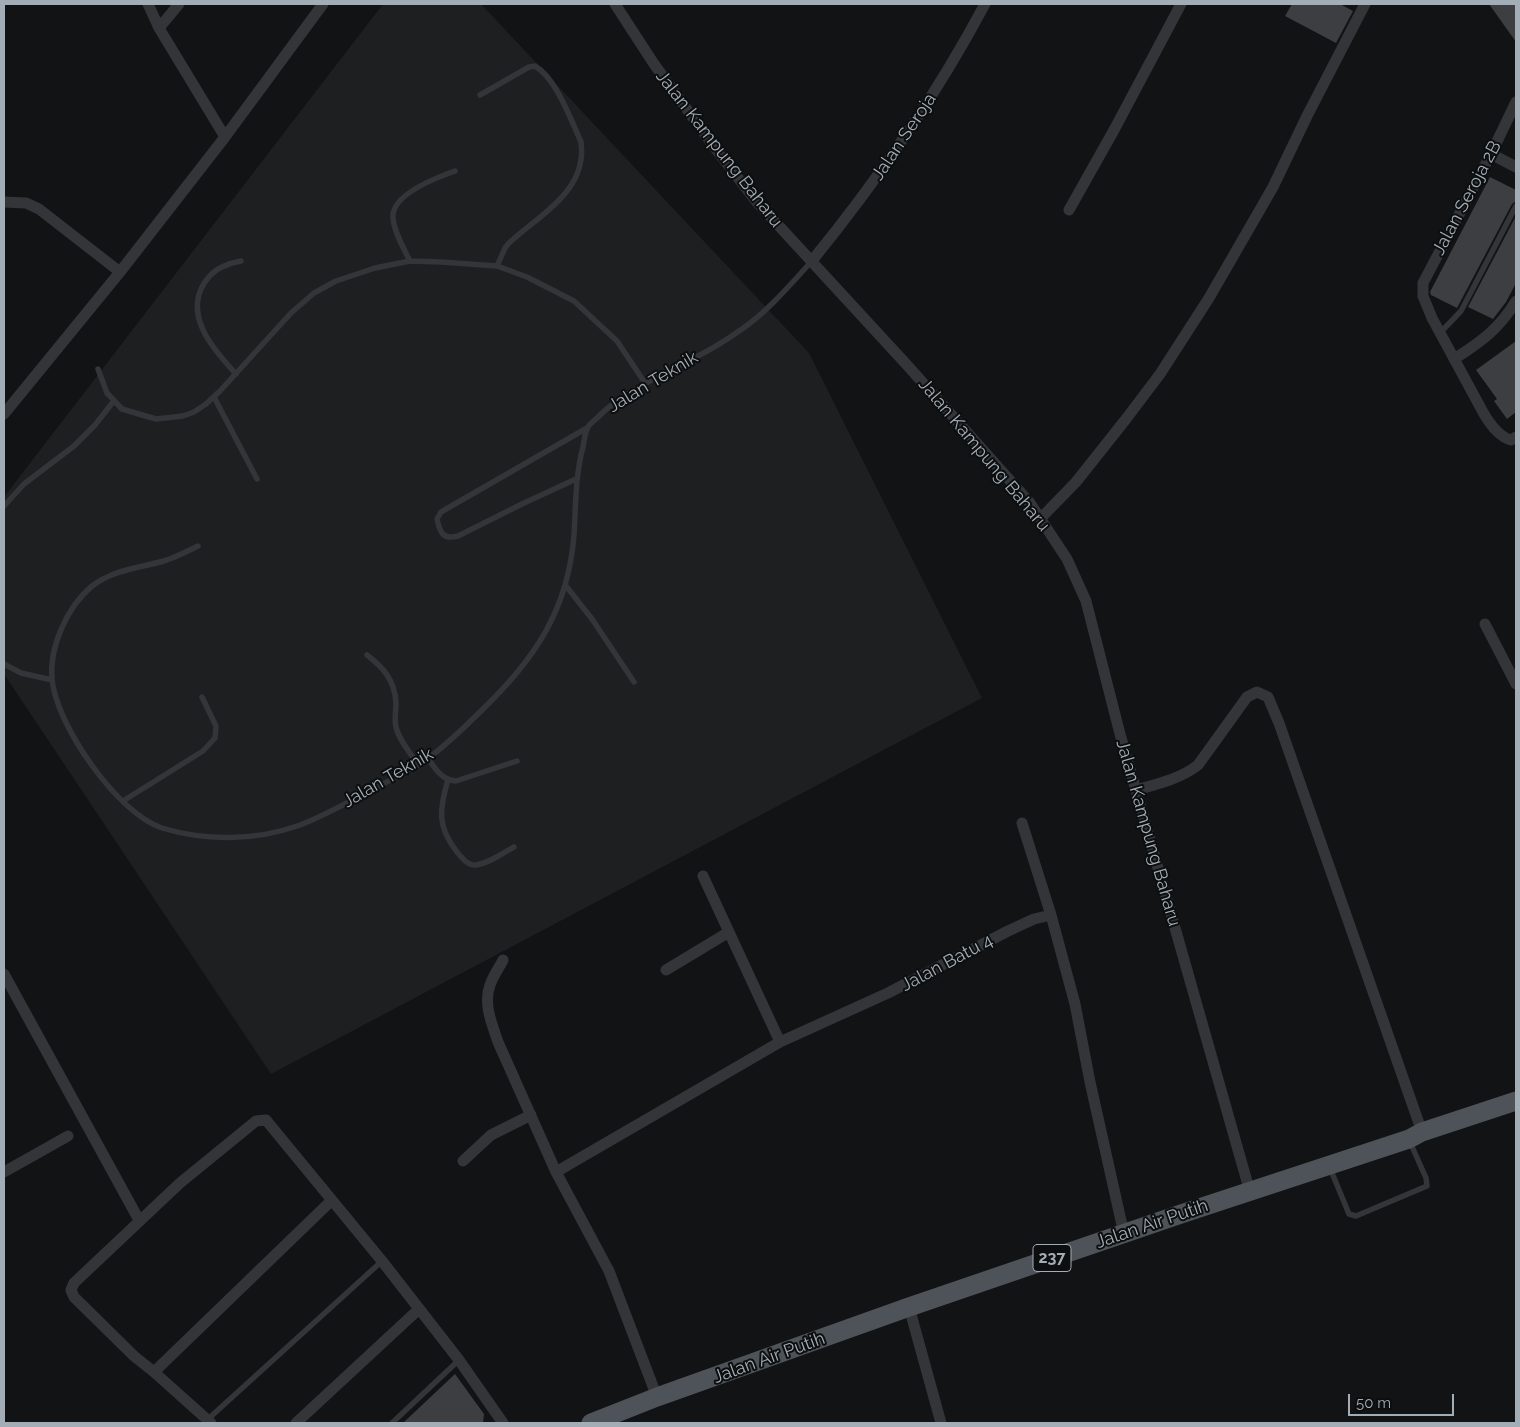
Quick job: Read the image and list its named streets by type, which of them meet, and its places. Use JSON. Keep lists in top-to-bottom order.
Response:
{
  "streets": {
    "main road": ["Jalan Air Putih", "237"],
    "street": [
      "Jalan Seroja",
      "Jalan Kampung Baharu",
      "Jalan Seroja 2B",
      "Jalan Batu 4"
    ],
    "lane": ["Jalan Teknik"]
  },
  "crossings": [
    ["Jalan Seroja", "Jalan Kampung Baharu"],
    ["Jalan Seroja", "Jalan Teknik"],
    ["Jalan Kampung Baharu", "Jalan Teknik"],
    ["Jalan Kampung Baharu", "Jalan Air Putih"]
  ],
  "scale_bar": "50 m"
}
